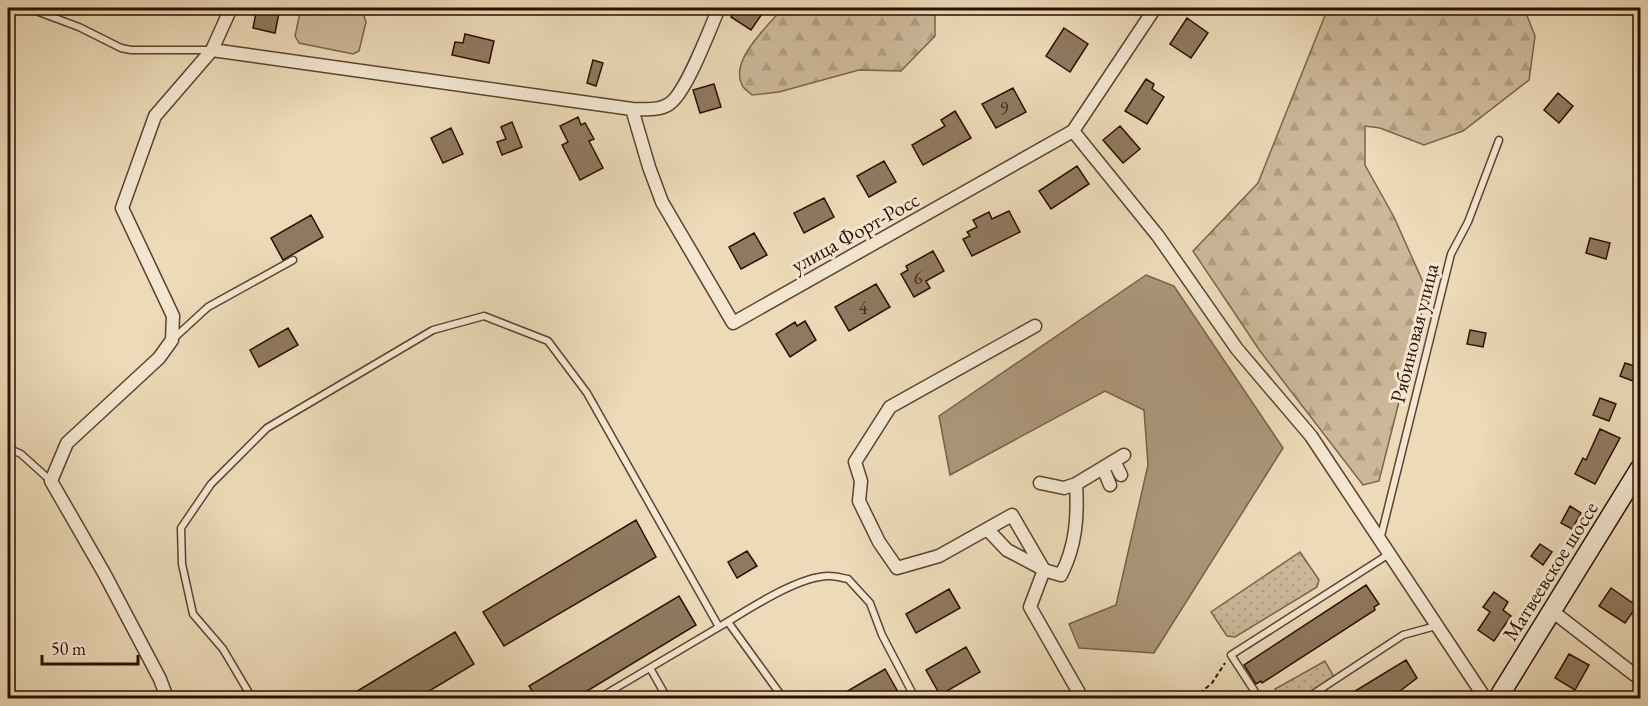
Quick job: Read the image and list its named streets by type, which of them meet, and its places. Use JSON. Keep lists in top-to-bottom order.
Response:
{
  "streets": {
    "main road": ["Матвеевское шоссе"],
    "street": ["улица Форт-Росс"],
    "lane": ["Рябиновая улица"]
  },
  "house_numbers": ["9", "6", "4"],
  "scale_bar": "50 m"
}
